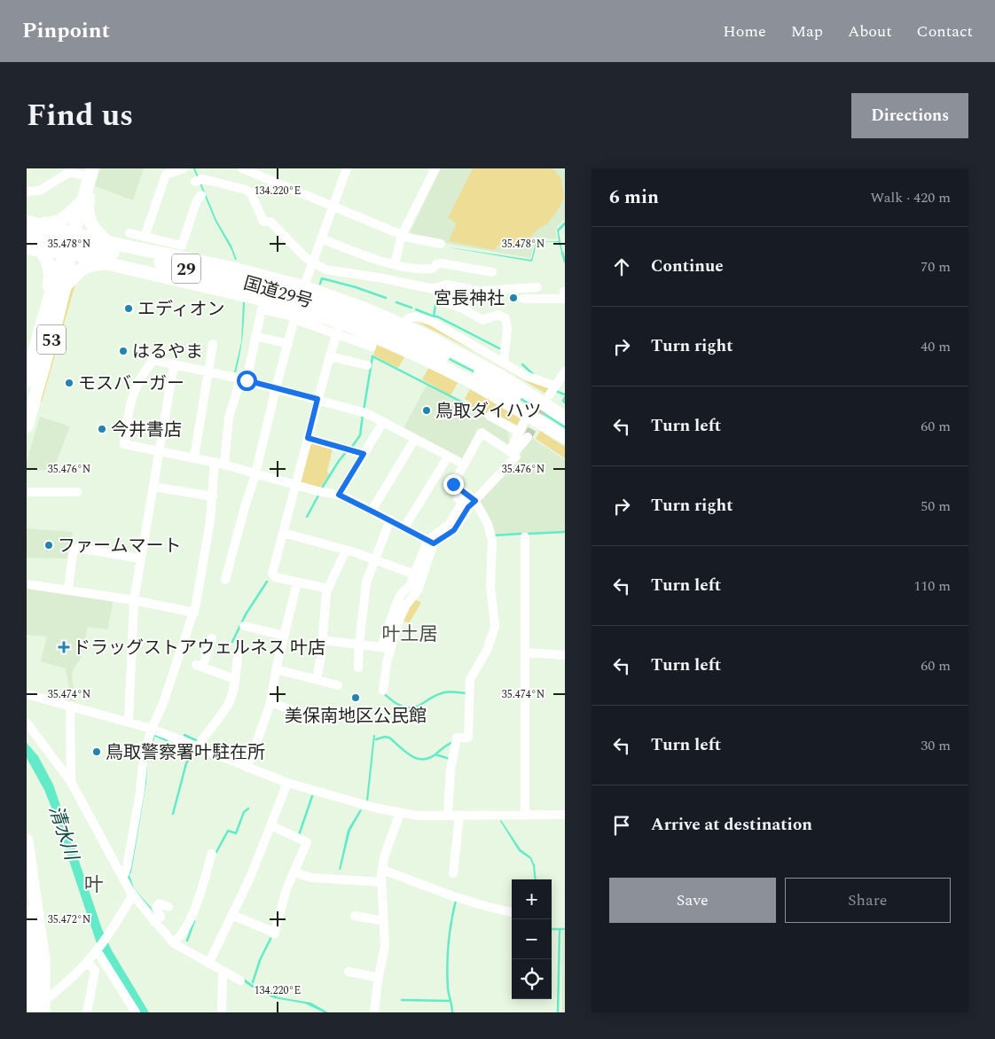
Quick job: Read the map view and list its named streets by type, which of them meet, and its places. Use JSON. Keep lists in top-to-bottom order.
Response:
{
  "streets": {
    "highway": ["29", "国道29号", "53"]
  },
  "districts": ["叶土居", "叶"],
  "water": ["清水川"],
  "places": {
    "other": [
      "宮長神社",
      "エディオン",
      "はるやま",
      "モスバーガー",
      "鳥取ダイハツ",
      "今井書店",
      "ファームマート",
      "美保南地区公民館",
      "鳥取警察署叶駐在所"
    ],
    "health": ["ドラッグストアウェルネス 叶店"]
  },
  "page": {
    "header": "Pinpoint",
    "nav": [
      "Home",
      "Map",
      "About",
      "Contact"
    ],
    "title": "Find us",
    "buttons": [
      "Directions",
      ["Save", "Share"]
    ],
    "heading": ["6 min", "Walk · 420 m"],
    "list": [
      ["Continue", "70 m"],
      ["Turn right", "40 m"],
      ["Turn left", "60 m"],
      ["Turn right", "50 m"],
      ["Turn left", "110 m"],
      ["Turn left", "60 m"],
      ["Turn left", "30 m"],
      "Arrive at destination"
    ],
    "map_buttons": ["+", "−"]
  },
  "coordinates": [
    "134.220°E",
    "35.478°N",
    "35.476°N",
    "35.474°N",
    "35.472°N"
  ]
}
